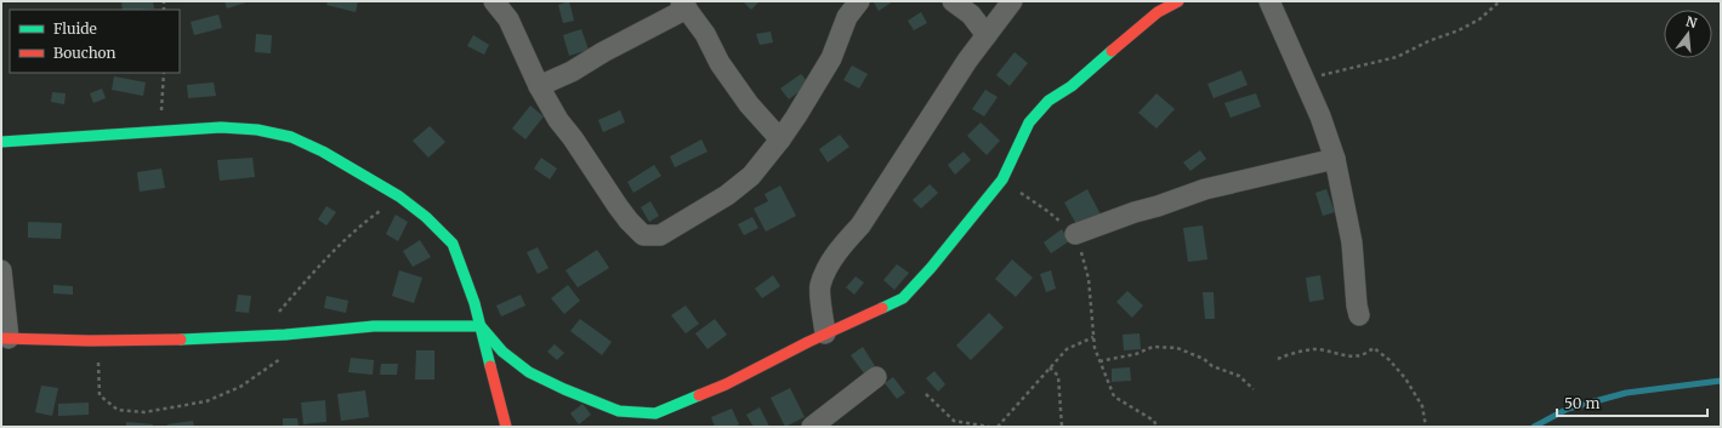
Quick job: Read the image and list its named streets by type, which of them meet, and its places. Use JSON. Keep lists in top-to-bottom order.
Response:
{
  "legend": ["Fluide", "Bouchon"],
  "scale_bar": "50 m",
  "north": "top"
}
